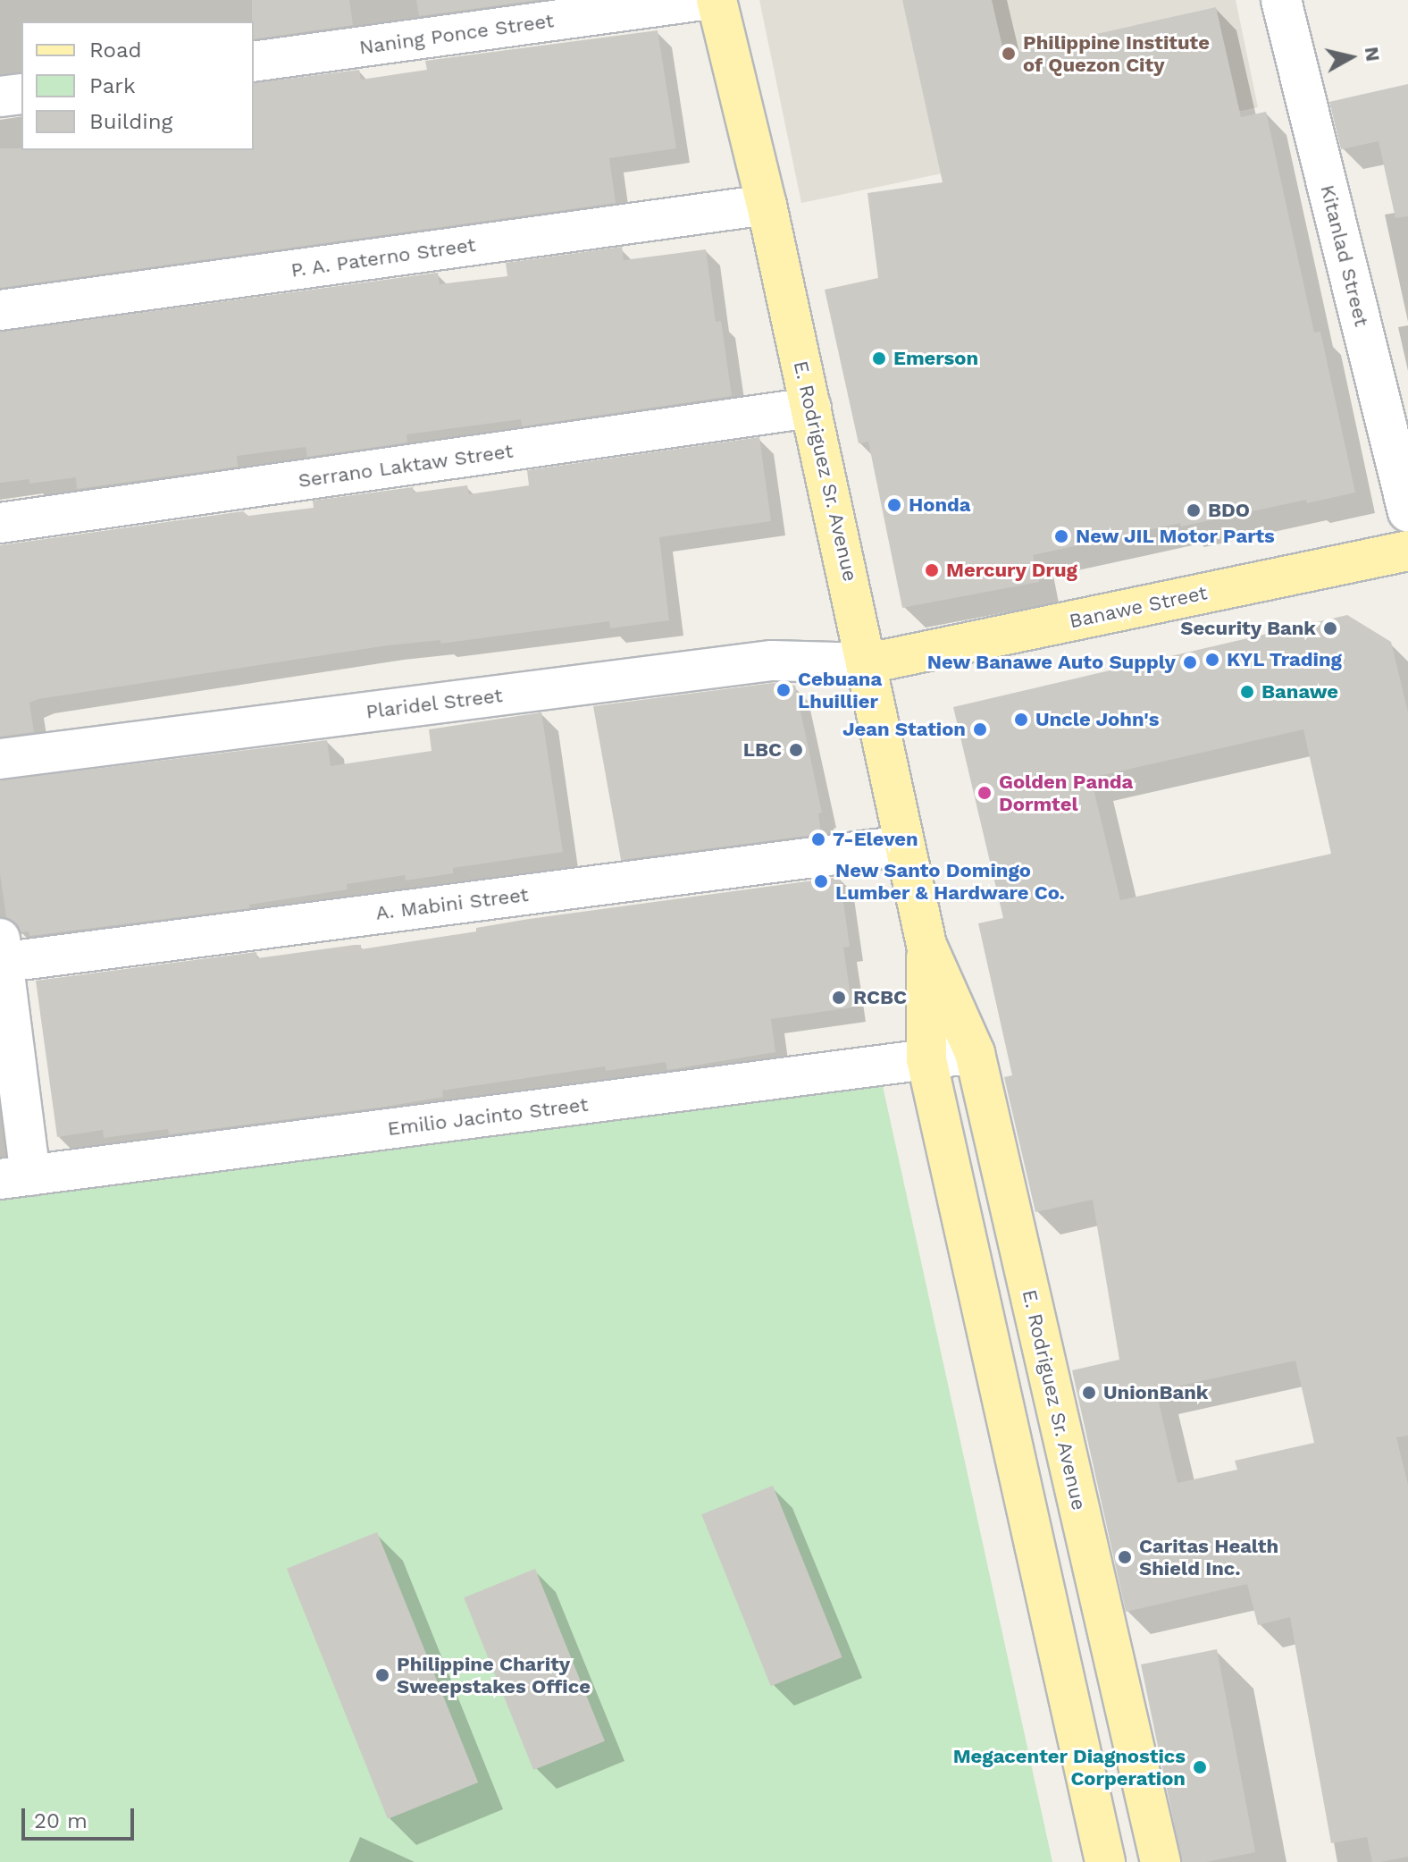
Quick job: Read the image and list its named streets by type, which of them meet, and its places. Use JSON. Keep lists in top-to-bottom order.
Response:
{
  "streets": {
    "main road": ["E. Rodriguez Sr. Avenue", "Banawe Street"],
    "street": [
      "Naning Ponce Street",
      "Kitanlad Street",
      "P. A. Paterno Street",
      "Serrano Laktaw Street",
      "Plaridel Street",
      "A. Mabini Street",
      "Emilio Jacinto Street"
    ]
  },
  "crossings": [
    ["P. A. Paterno Street", "E. Rodriguez Sr. Avenue"],
    ["Serrano Laktaw Street", "E. Rodriguez Sr. Avenue"],
    ["E. Rodriguez Sr. Avenue", "Banawe Street"],
    ["E. Rodriguez Sr. Avenue", "Plaridel Street"],
    ["E. Rodriguez Sr. Avenue", "A. Mabini Street"],
    ["E. Rodriguez Sr. Avenue", "Emilio Jacinto Street"],
    ["Banawe Street", "Plaridel Street"]
  ],
  "places": [
    "Philippine Institute of Quezon City",
    "Emerson",
    "Honda",
    "BDO",
    "New JIL Motor Parts",
    "Mercury Drug",
    "Security Bank",
    "KYL Trading",
    "New Banawe Auto Supply",
    "Cebuana Lhuillier",
    "Banawe",
    "Uncle John's",
    "Jean Station",
    "LBC",
    "Golden Panda Dormtel",
    "7-Eleven",
    "New Santo Domingo Lumber & Hardware Co.",
    "RCBC",
    "UnionBank",
    "Caritas Health Shield Inc.",
    "Philippine Charity Sweepstakes Office",
    "Megacenter Diagnostics Corperation"
  ],
  "legend": ["Road", "Park", "Building"],
  "scale_bar": "20 m",
  "north": "right"
}
